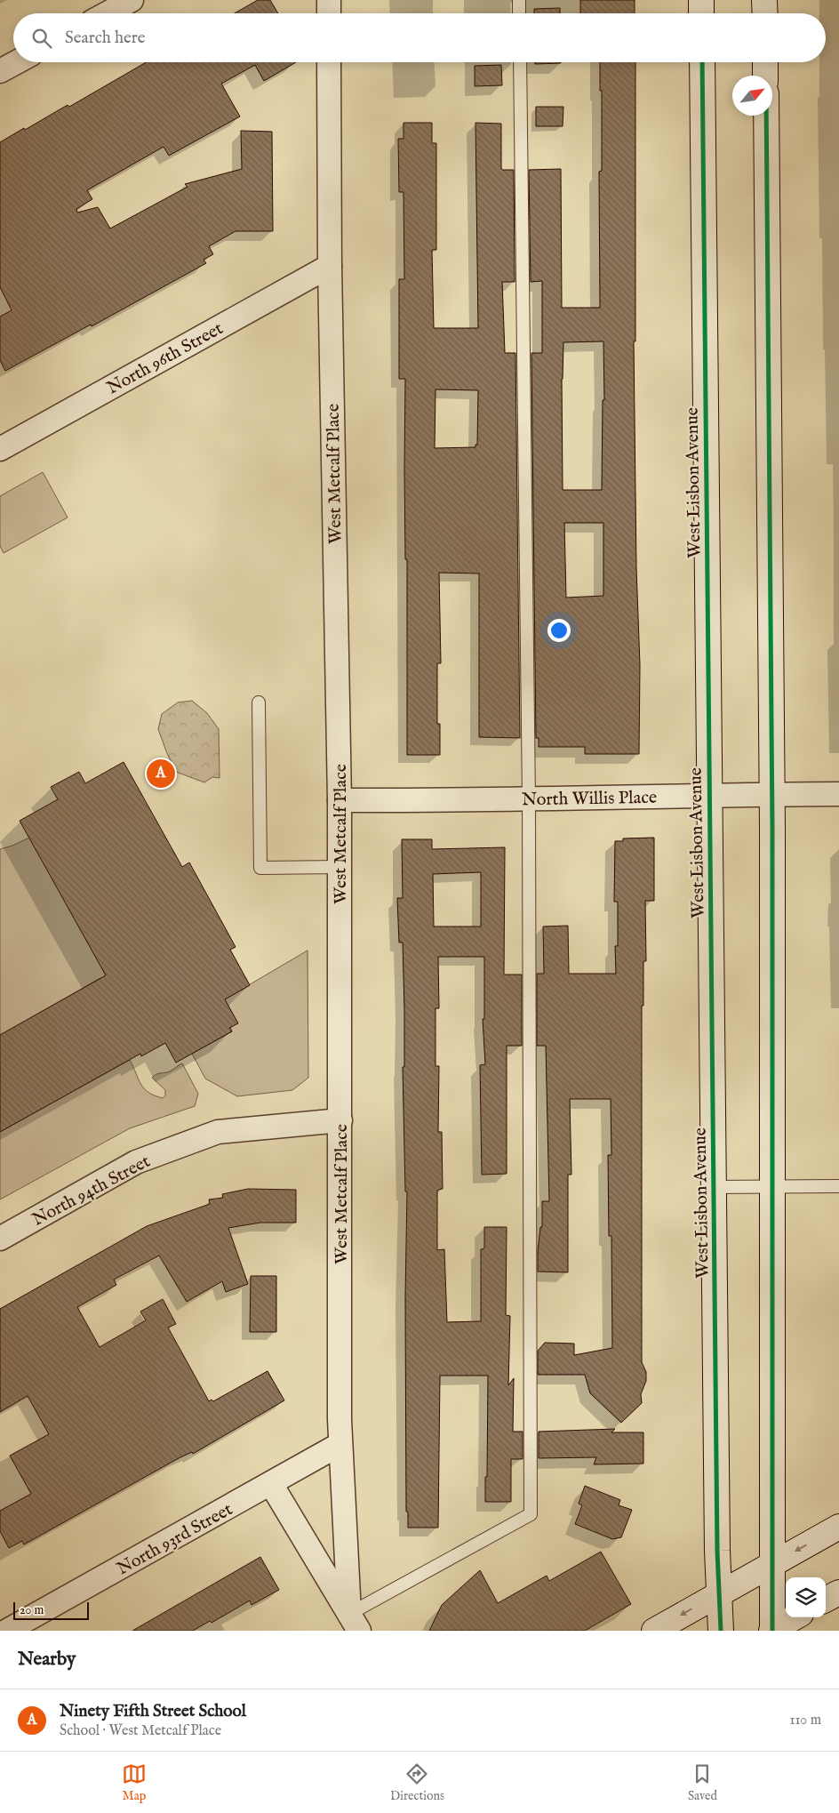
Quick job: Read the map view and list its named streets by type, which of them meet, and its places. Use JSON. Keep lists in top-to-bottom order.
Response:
{
  "streets": {
    "main road": ["West Lisbon Avenue"],
    "street": [
      "North 96th Street",
      "West Metcalf Place",
      "North Willis Place",
      "North 94th Street",
      "North 93rd Street"
    ]
  },
  "crossings": [
    ["North 96th Street", "West Metcalf Place"],
    ["West Metcalf Place", "North Willis Place"],
    ["West Metcalf Place", "North 94th Street"],
    ["West Metcalf Place", "North 93rd Street"],
    ["West Lisbon Avenue", "North Willis Place"]
  ],
  "scale_bar": "20 m",
  "north": "top right",
  "page": {
    "search": "Search here",
    "pins": "A",
    "scale": "20 m",
    "heading": "Nearby",
    "list": [
      {
        "mark": "A",
        "name": "Ninety Fifth Street School",
        "note": "School · West Metcalf Place",
        "value": "110 m"
      }
    ],
    "nav": ["Map", "Directions", "Saved"]
  }
}
